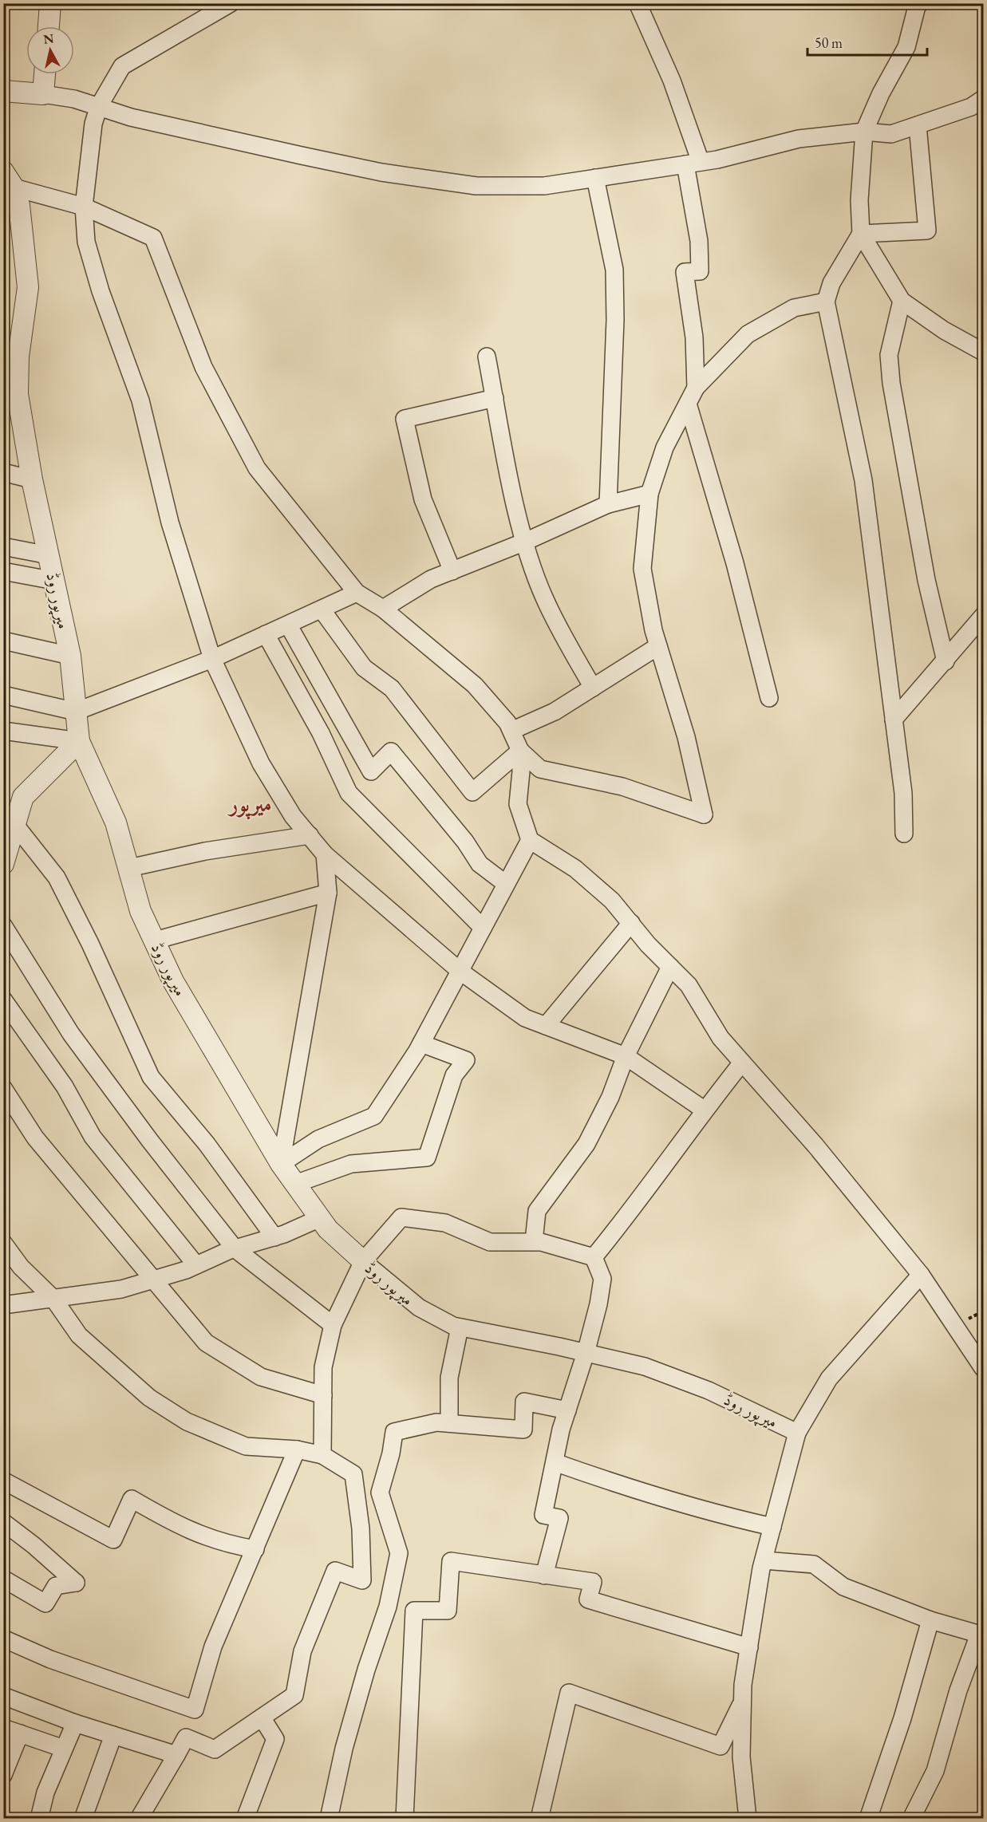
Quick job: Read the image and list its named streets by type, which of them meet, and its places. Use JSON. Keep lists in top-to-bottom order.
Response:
{
  "streets": {
    "street": ["میرپور روڈ"]
  },
  "districts": ["میرپور"],
  "scale_bar": "50 m",
  "north": "top"
}
